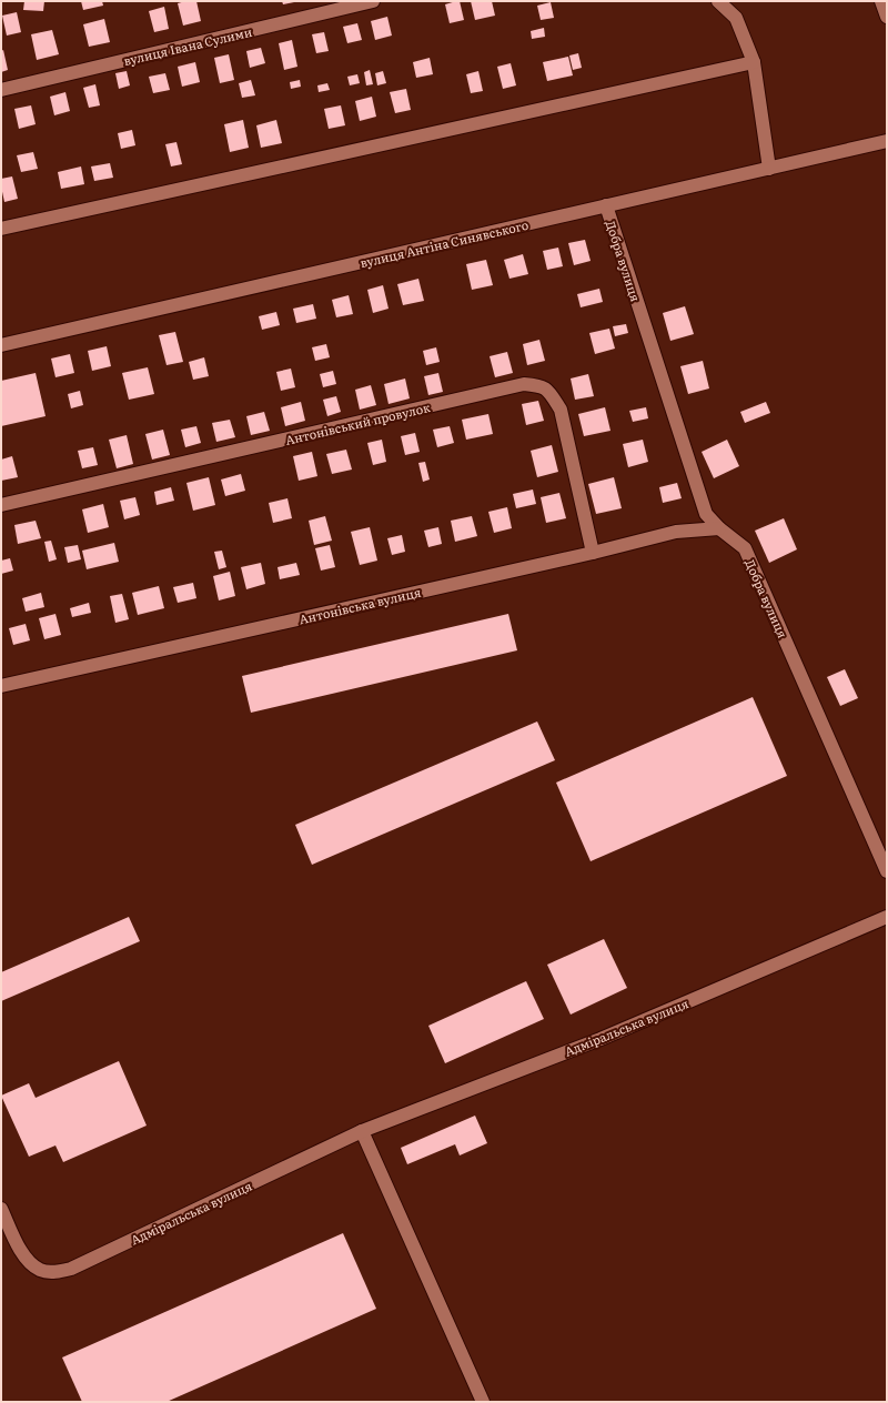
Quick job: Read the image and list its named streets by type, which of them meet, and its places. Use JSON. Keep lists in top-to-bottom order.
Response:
{
  "streets": {
    "street": [
      "вулиця Івана Сулими",
      "вулиця Антіна Синявського",
      "Добра вулиця",
      "Антонівський провулок",
      "Антонівська вулиця",
      "Адміральська вулиця"
    ]
  },
  "crossings": [
    ["вулиця Антіна Синявського", "Добра вулиця"],
    ["Добра вулиця", "Антонівська вулиця"],
    ["Антонівський провулок", "Антонівська вулиця"]
  ]
}
